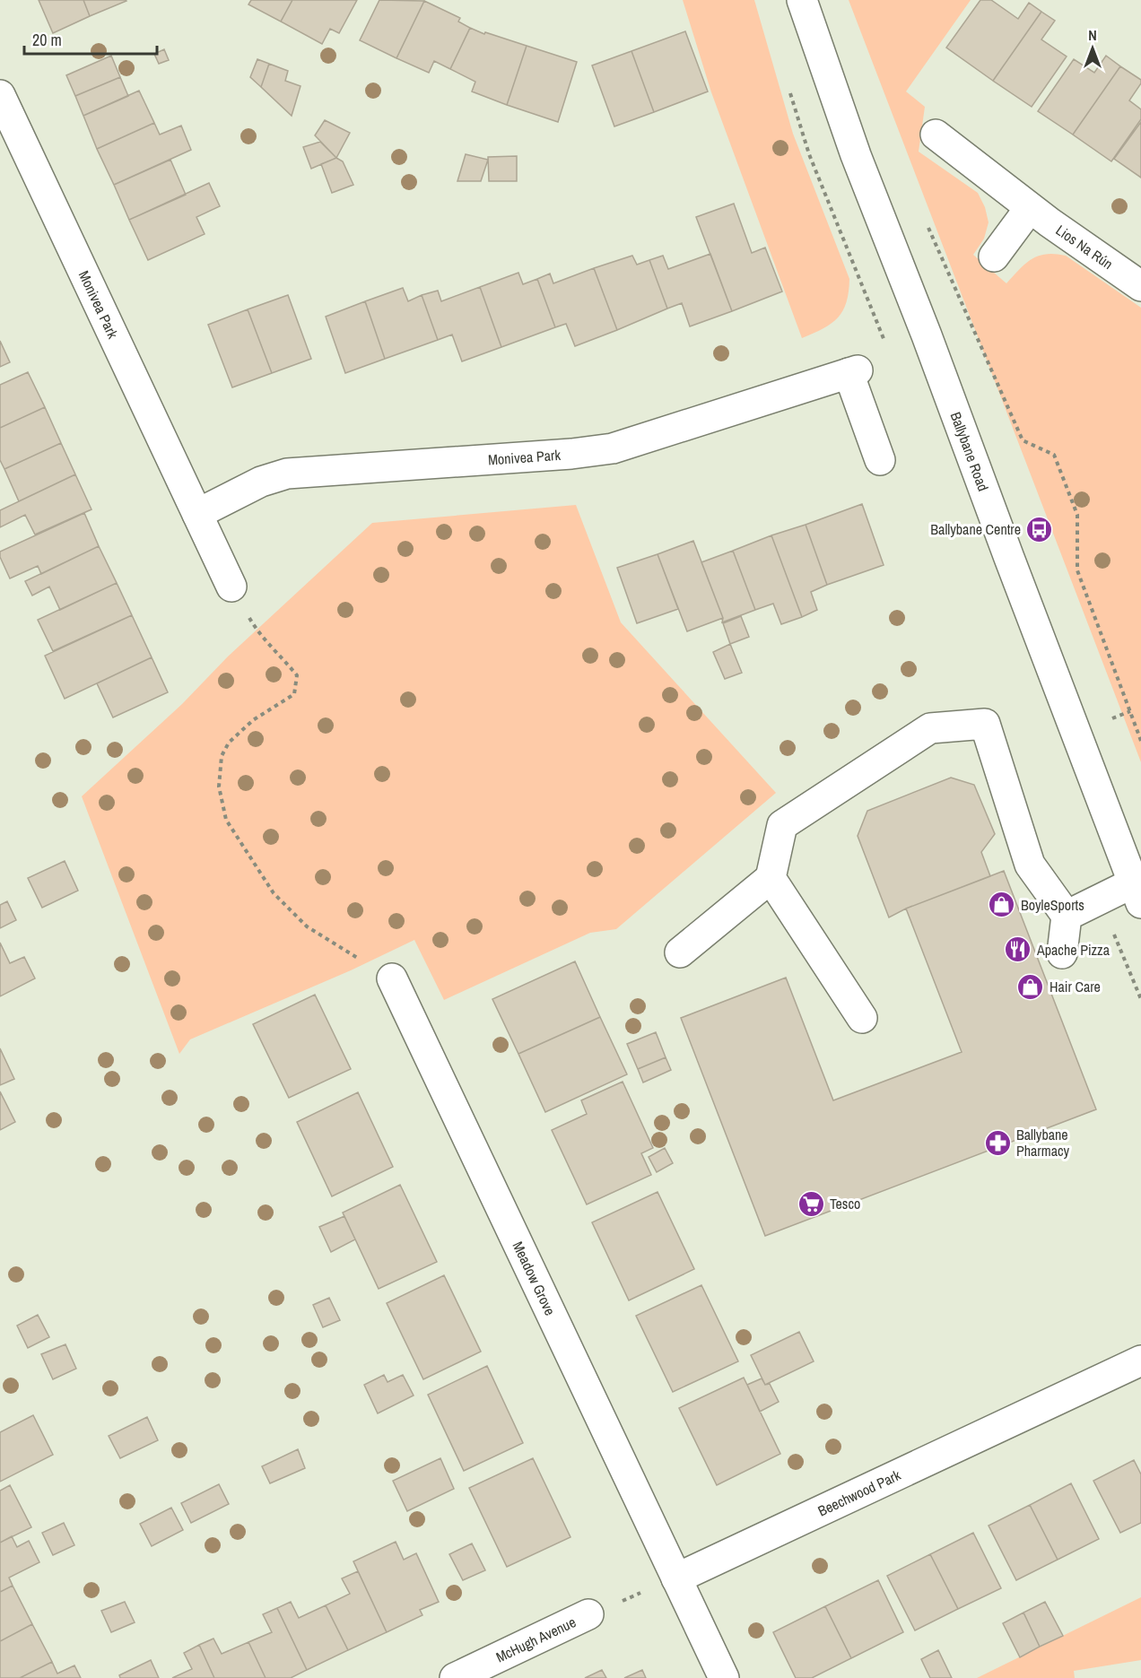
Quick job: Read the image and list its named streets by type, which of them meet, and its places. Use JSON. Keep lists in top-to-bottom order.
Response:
{
  "streets": {
    "street": [
      "Lios Na Rún",
      "Monivea Park",
      "Ballybane Road",
      "Meadow Grove",
      "Beechwood Park",
      "McHugh Avenue"
    ]
  },
  "crossings": [
    ["Meadow Grove", "Beechwood Park"]
  ],
  "places": {
    "bus stop": ["Ballybane Centre"],
    "shop": ["BoyleSports", "Hair Care"],
    "restaurant": ["Apache Pizza"],
    "pharmacy": ["Ballybane Pharmacy"],
    "supermarket": ["Tesco"]
  },
  "scale_bar": "20 m",
  "north": "top"
}
